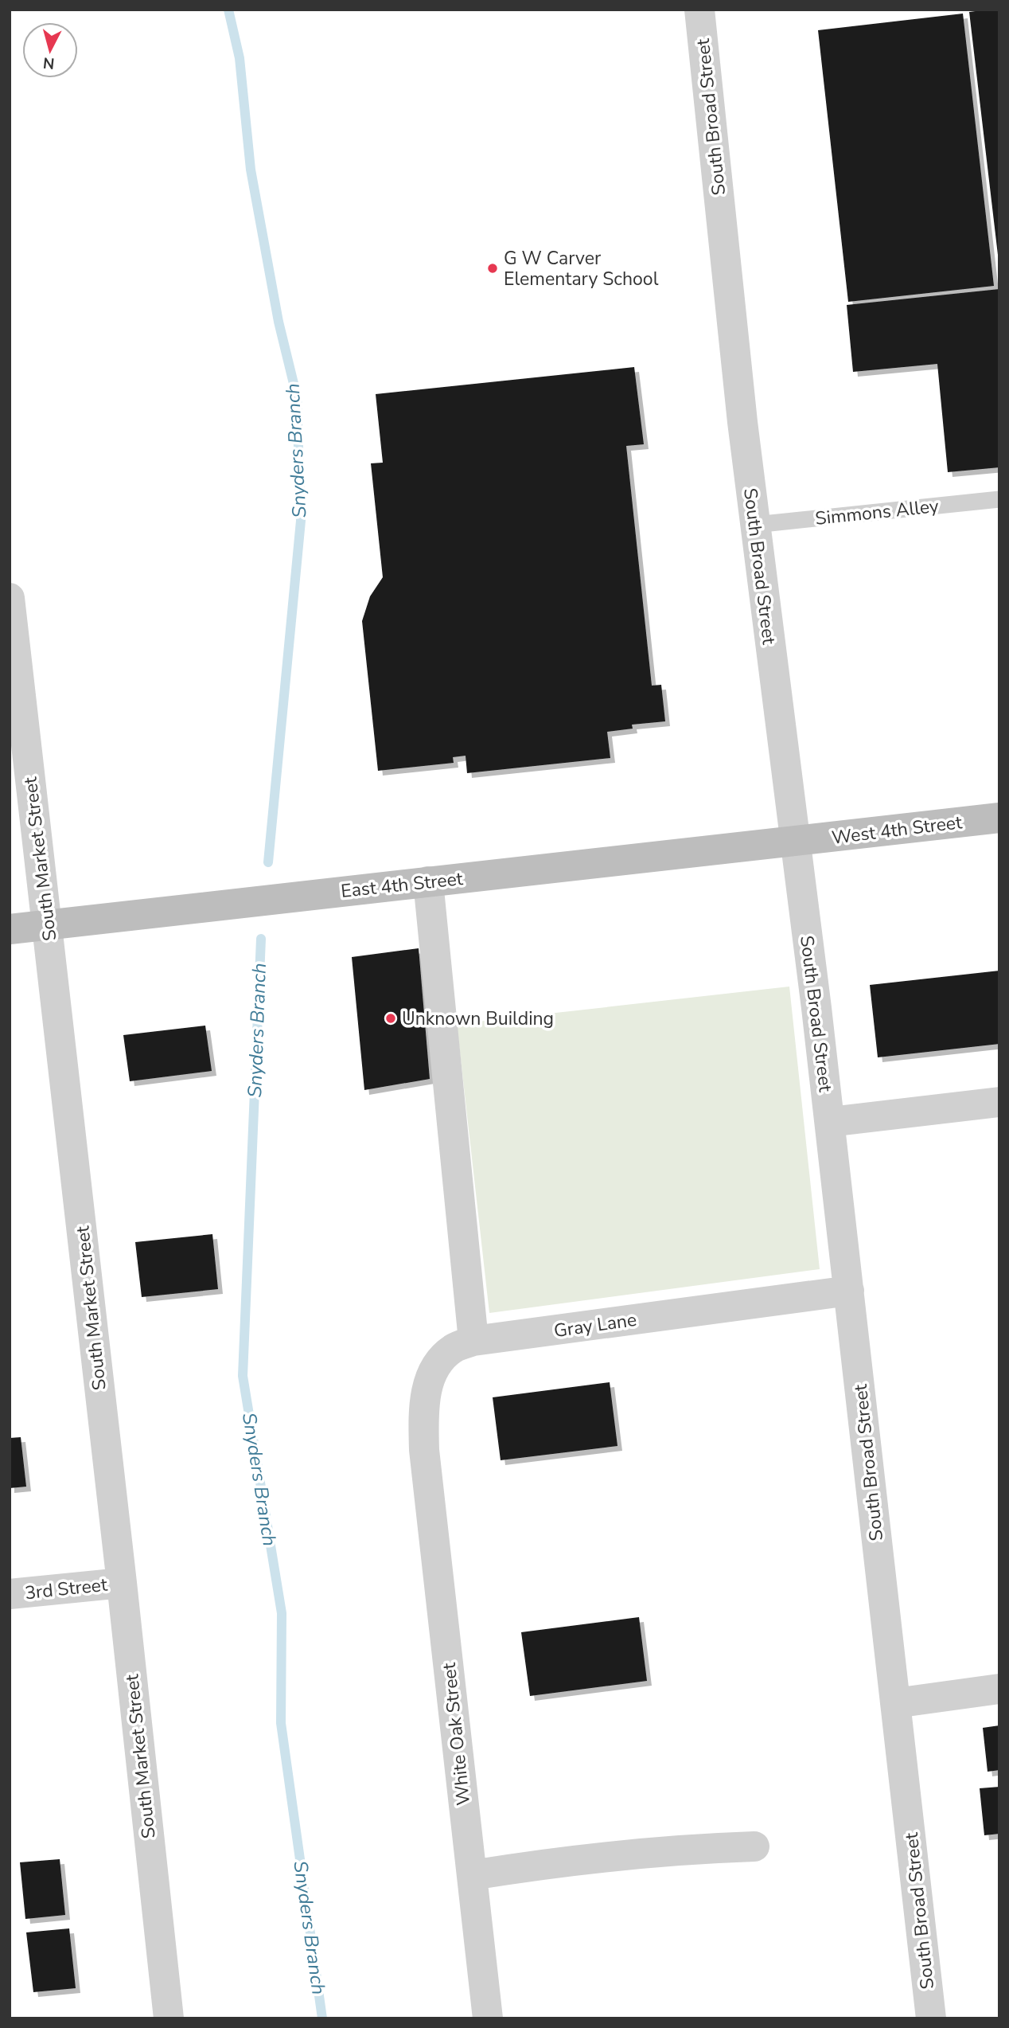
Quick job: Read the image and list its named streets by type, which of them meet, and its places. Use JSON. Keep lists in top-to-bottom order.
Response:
{
  "streets": {
    "main road": ["West 4th Street", "East 4th Street"],
    "street": [
      "South Broad Street",
      "South Market Street",
      "Gray Lane",
      "3rd Street",
      "White Oak Street"
    ],
    "lane": ["Simmons Alley"]
  },
  "crossings": [
    ["South Broad Street", "Simmons Alley"],
    ["South Broad Street", "West 4th Street"],
    ["South Broad Street", "East 4th Street"],
    ["South Broad Street", "Gray Lane"],
    ["West 4th Street", "East 4th Street"],
    ["South Market Street", "East 4th Street"],
    ["South Market Street", "3rd Street"],
    ["Gray Lane", "White Oak Street"]
  ],
  "water": ["Snyders Branch"],
  "places": ["G W Carver Elementary School", "Unknown Building"],
  "north": "bottom"
}
